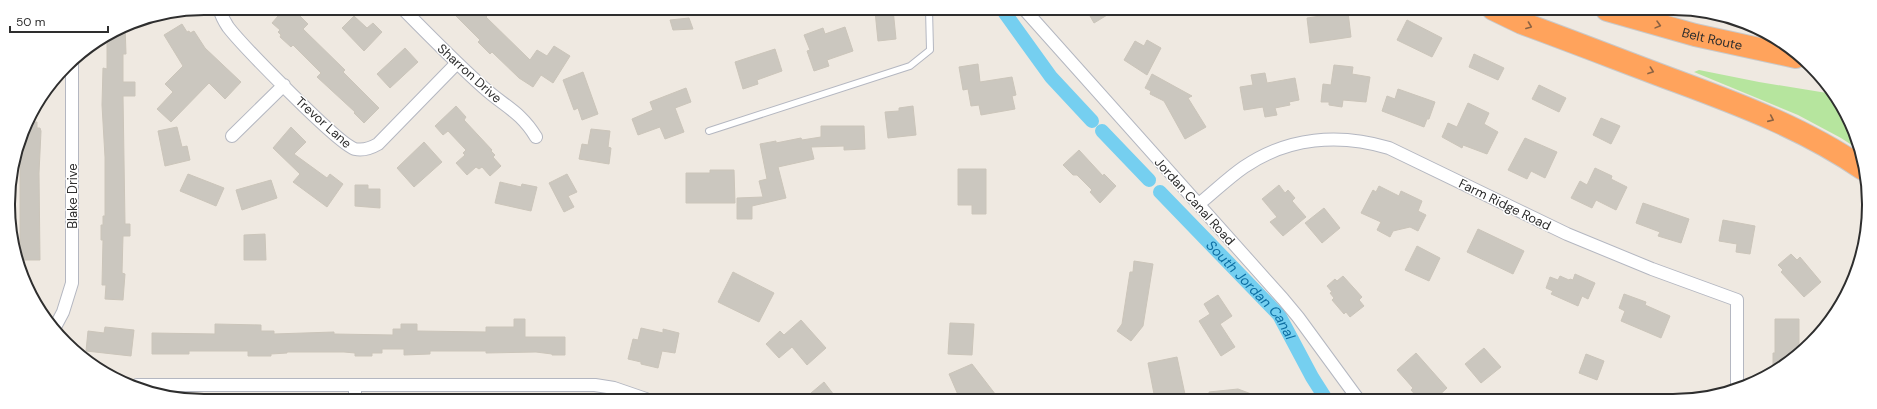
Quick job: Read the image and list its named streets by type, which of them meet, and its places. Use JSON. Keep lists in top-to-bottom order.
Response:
{
  "streets": {
    "highway": ["Belt Route"],
    "street": [
      "Sharron Drive",
      "Trevor Lane",
      "Blake Drive",
      "Jordan Canal Road",
      "Farm Ridge Road"
    ]
  },
  "crossings": [
    ["Sharron Drive", "Trevor Lane"],
    ["Jordan Canal Road", "Farm Ridge Road"]
  ],
  "water": ["South Jordan Canal"],
  "scale_bar": "50 m"
}
